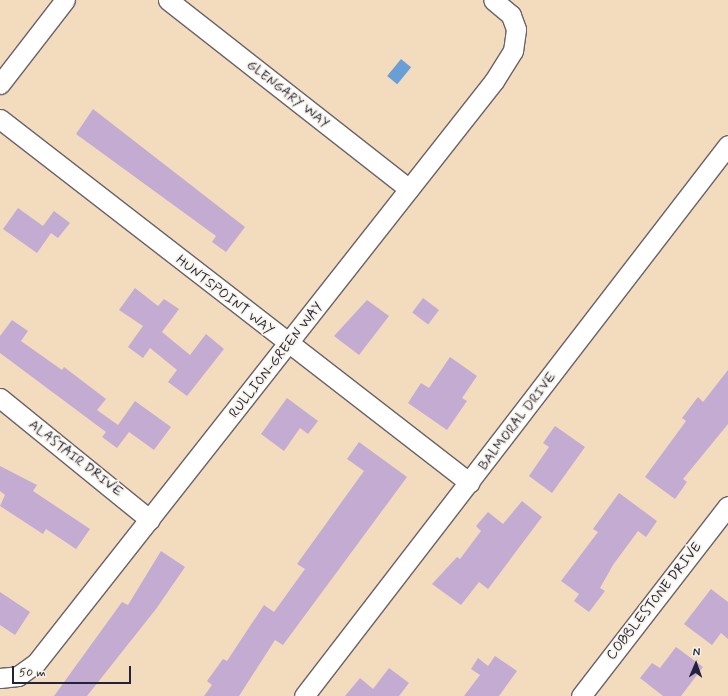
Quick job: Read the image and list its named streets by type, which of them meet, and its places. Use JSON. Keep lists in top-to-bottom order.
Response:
{
  "streets": {
    "street": [
      "GLENGARY WAY",
      "HUNTSPOINT WAY",
      "RULLION-GREEN WAY",
      "BALMORAL DRIVE",
      "ALASTAIR DRIVE",
      "COBBLESTONE DRIVE"
    ]
  },
  "crossings": [
    ["GLENGARY WAY", "RULLION-GREEN WAY"],
    ["HUNTSPOINT WAY", "RULLION-GREEN WAY"],
    ["HUNTSPOINT WAY", "BALMORAL DRIVE"],
    ["RULLION-GREEN WAY", "ALASTAIR DRIVE"]
  ],
  "scale_bar": "50 m",
  "north": "top"
}
